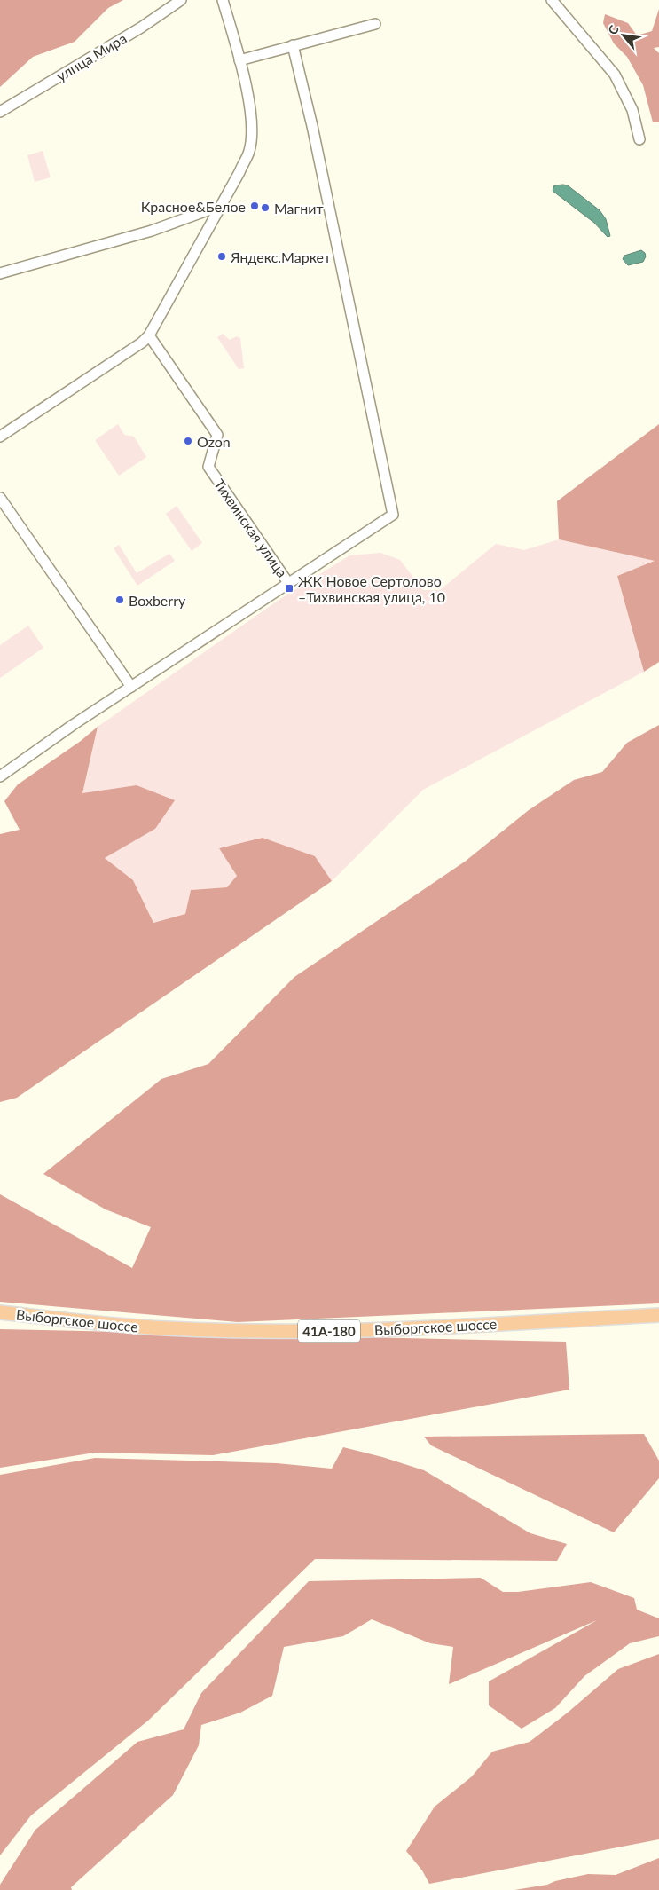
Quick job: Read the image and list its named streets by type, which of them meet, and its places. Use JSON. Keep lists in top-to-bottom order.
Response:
{
  "streets": {
    "main road": ["Выборгское шоссе", "41А-180"],
    "street": ["улица Мира", "Тихвинская улица"]
  },
  "places": {
    "other": [
      "Красное&Белое",
      "Магнит",
      "Яндекс.Маркет",
      "Ozon",
      "Boxberry"
    ],
    "transit": ["ЖК Новое Сертолово –Тихвинская улица, 10"]
  },
  "north": "top left"
}
